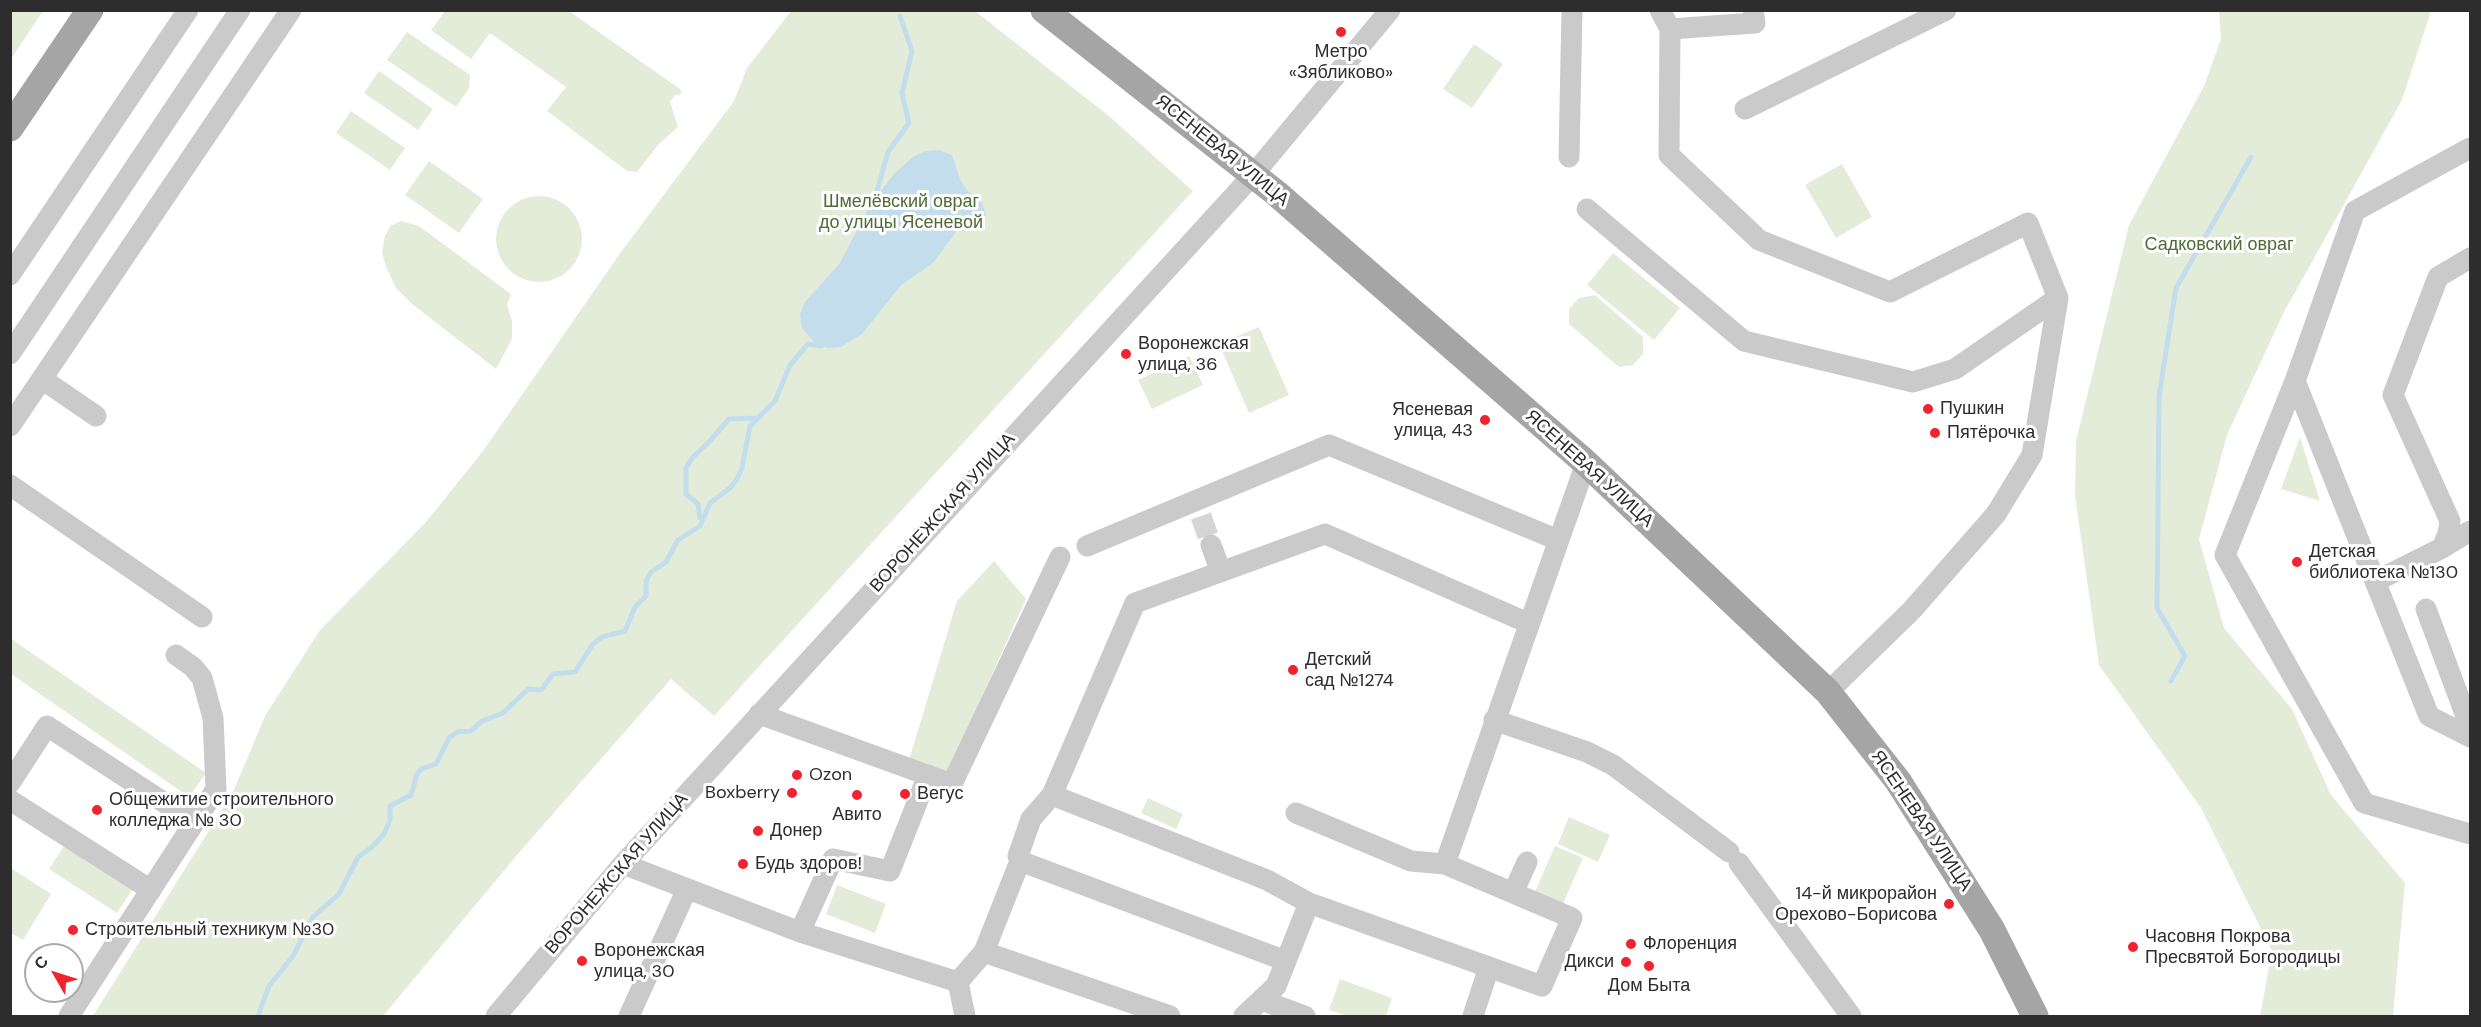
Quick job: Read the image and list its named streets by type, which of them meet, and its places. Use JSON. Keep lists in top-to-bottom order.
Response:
{
  "streets": {
    "main road": ["ЯСЕНЕВАЯ УЛИЦА"],
    "street": ["ВОРОНЕЖСКАЯ УЛИЦА"]
  },
  "crossings": [
    ["ЯСЕНЕВАЯ УЛИЦА", "ВОРОНЕЖСКАЯ УЛИЦА"]
  ],
  "parks": ["Шмелёвский овраг до улицы Ясеневой", "Садковский овраг"],
  "places": [
    "Метро «Зябликово»",
    "Воронежская улица, 36",
    "Пушкин",
    "Ясеневая улица, 43",
    "Пятёрочка",
    "Детская библиотека №130",
    "Детский сад №1274",
    "Ozon",
    "Boxberry",
    "Вегус",
    "Авито",
    "Общежитие строительного колледжа № 30",
    "Донер",
    "Будь здоров!",
    "14-й микрорайон Орехово-Борисова",
    "Строительный техникум №30",
    "Флоренция",
    "Часовня Покрова Пресвятой Богородицы",
    "Воронежская улица, 30",
    "Дикси",
    "Дом Быта"
  ],
  "north": "top left"
}
